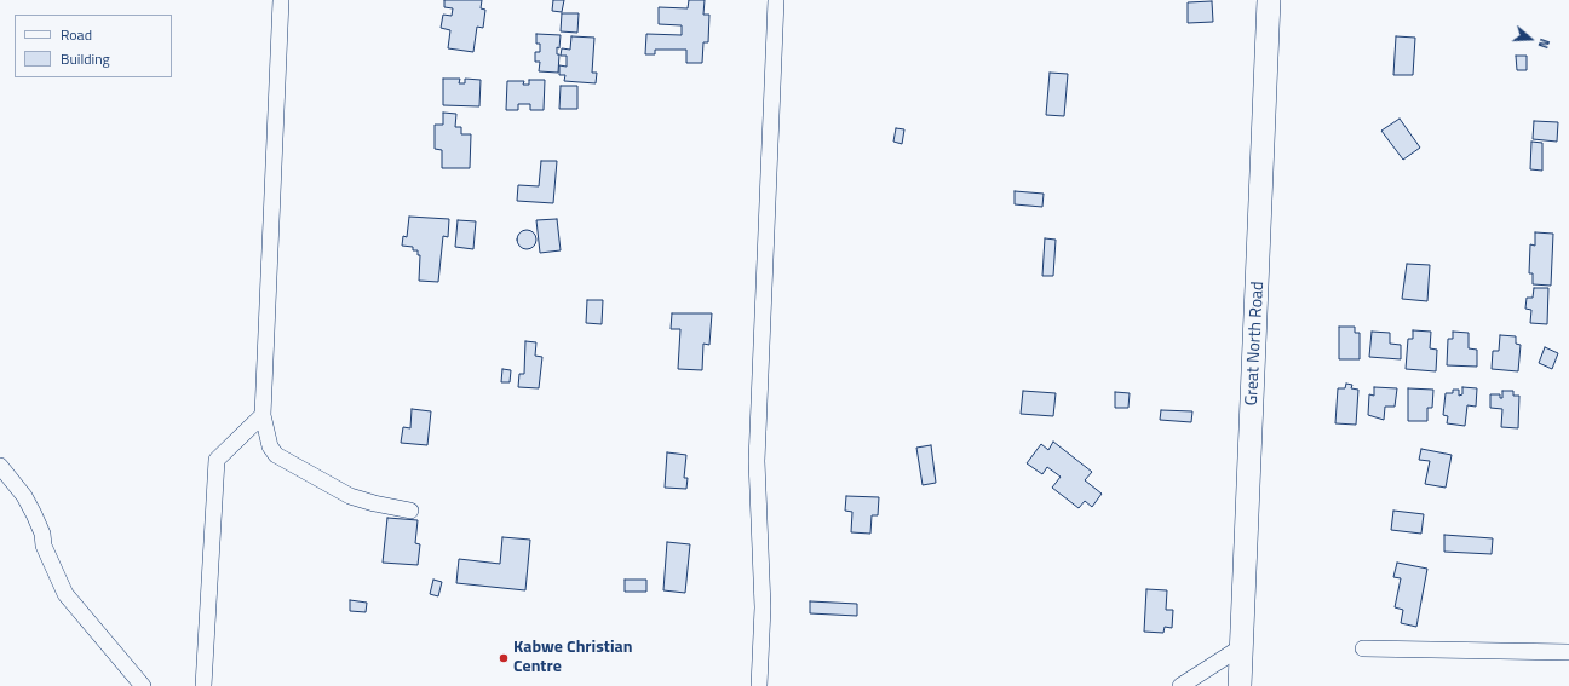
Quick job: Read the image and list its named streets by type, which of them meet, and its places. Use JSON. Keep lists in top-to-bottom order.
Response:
{
  "streets": {
    "highway": ["Great North Road"]
  },
  "places": ["Kabwe Christian Centre"],
  "legend": ["Road", "Building"],
  "north": "right"
}
